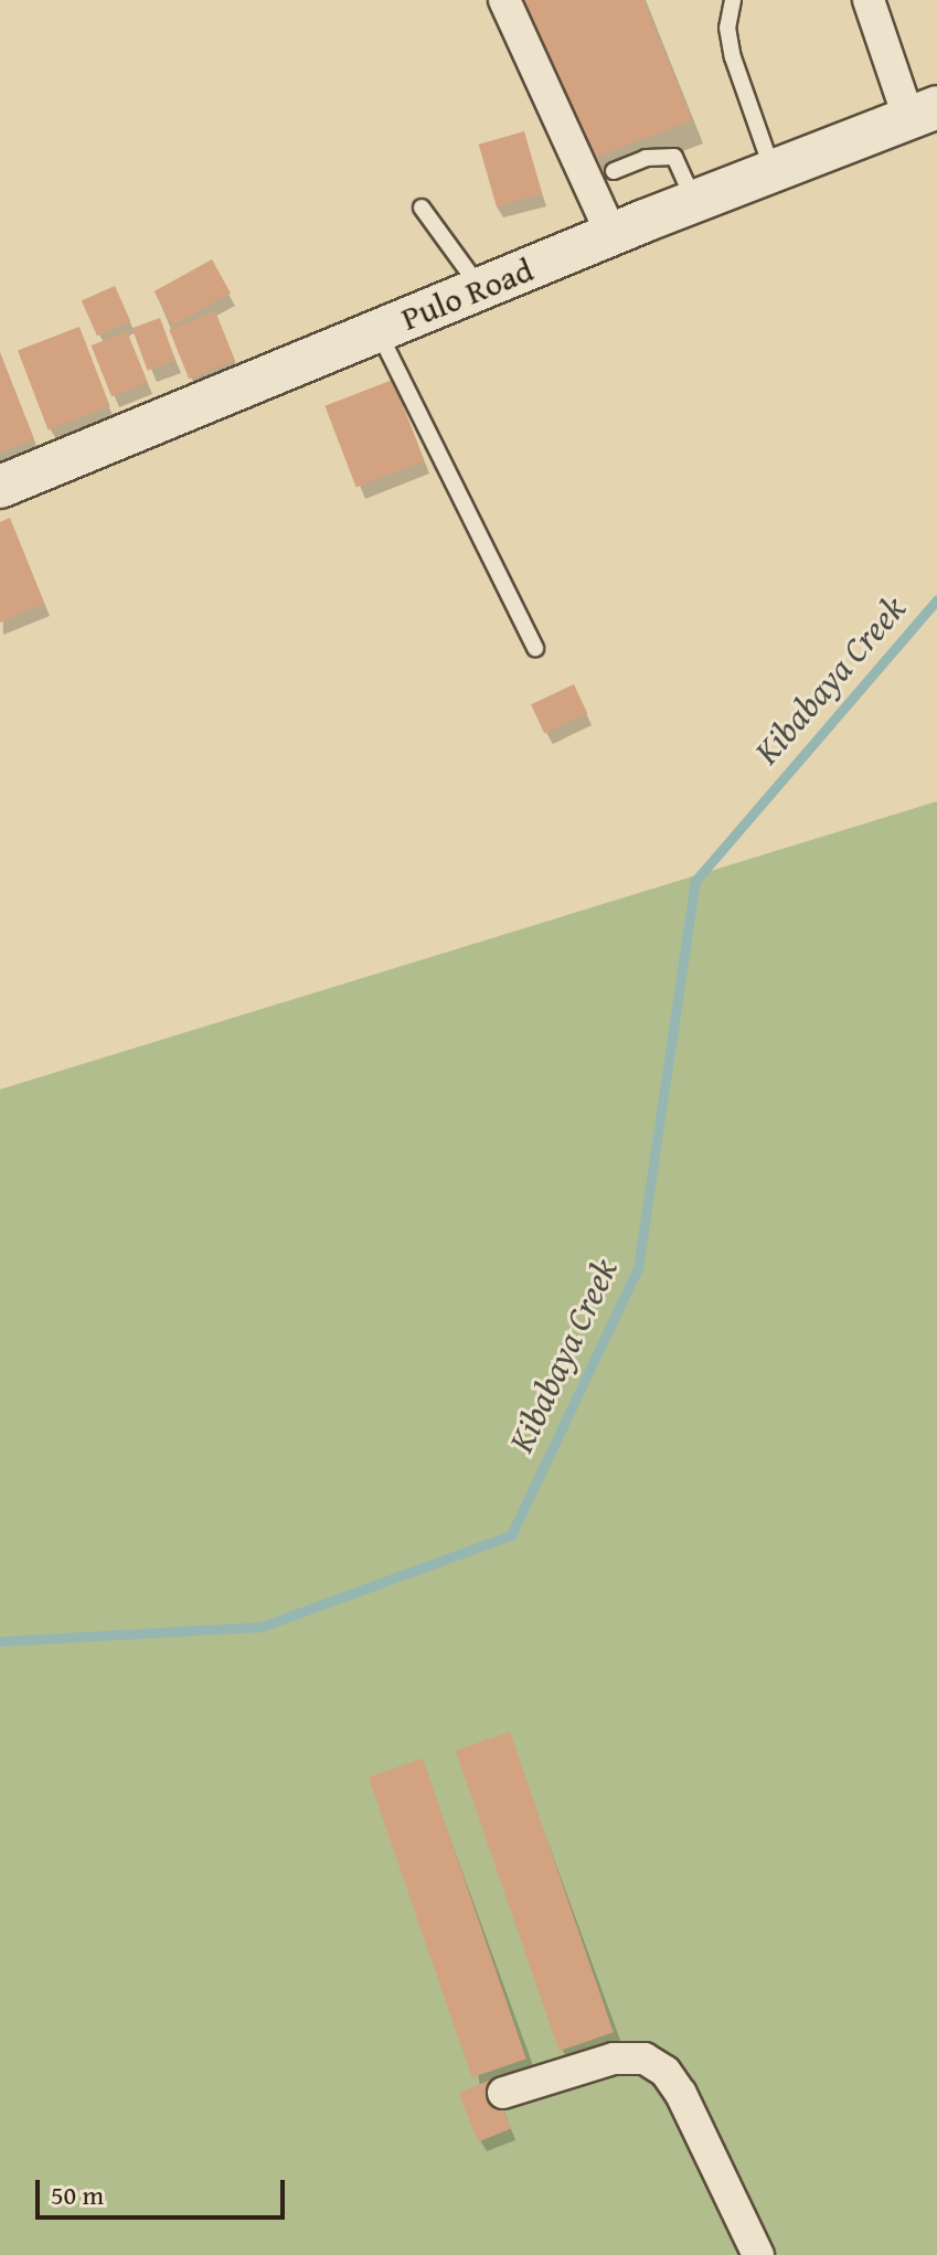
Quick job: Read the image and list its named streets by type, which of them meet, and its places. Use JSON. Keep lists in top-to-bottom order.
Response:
{
  "streets": {
    "street": ["Pulo Road"]
  },
  "water": ["Kibabaya Creek"],
  "scale_bar": "50 m"
}
